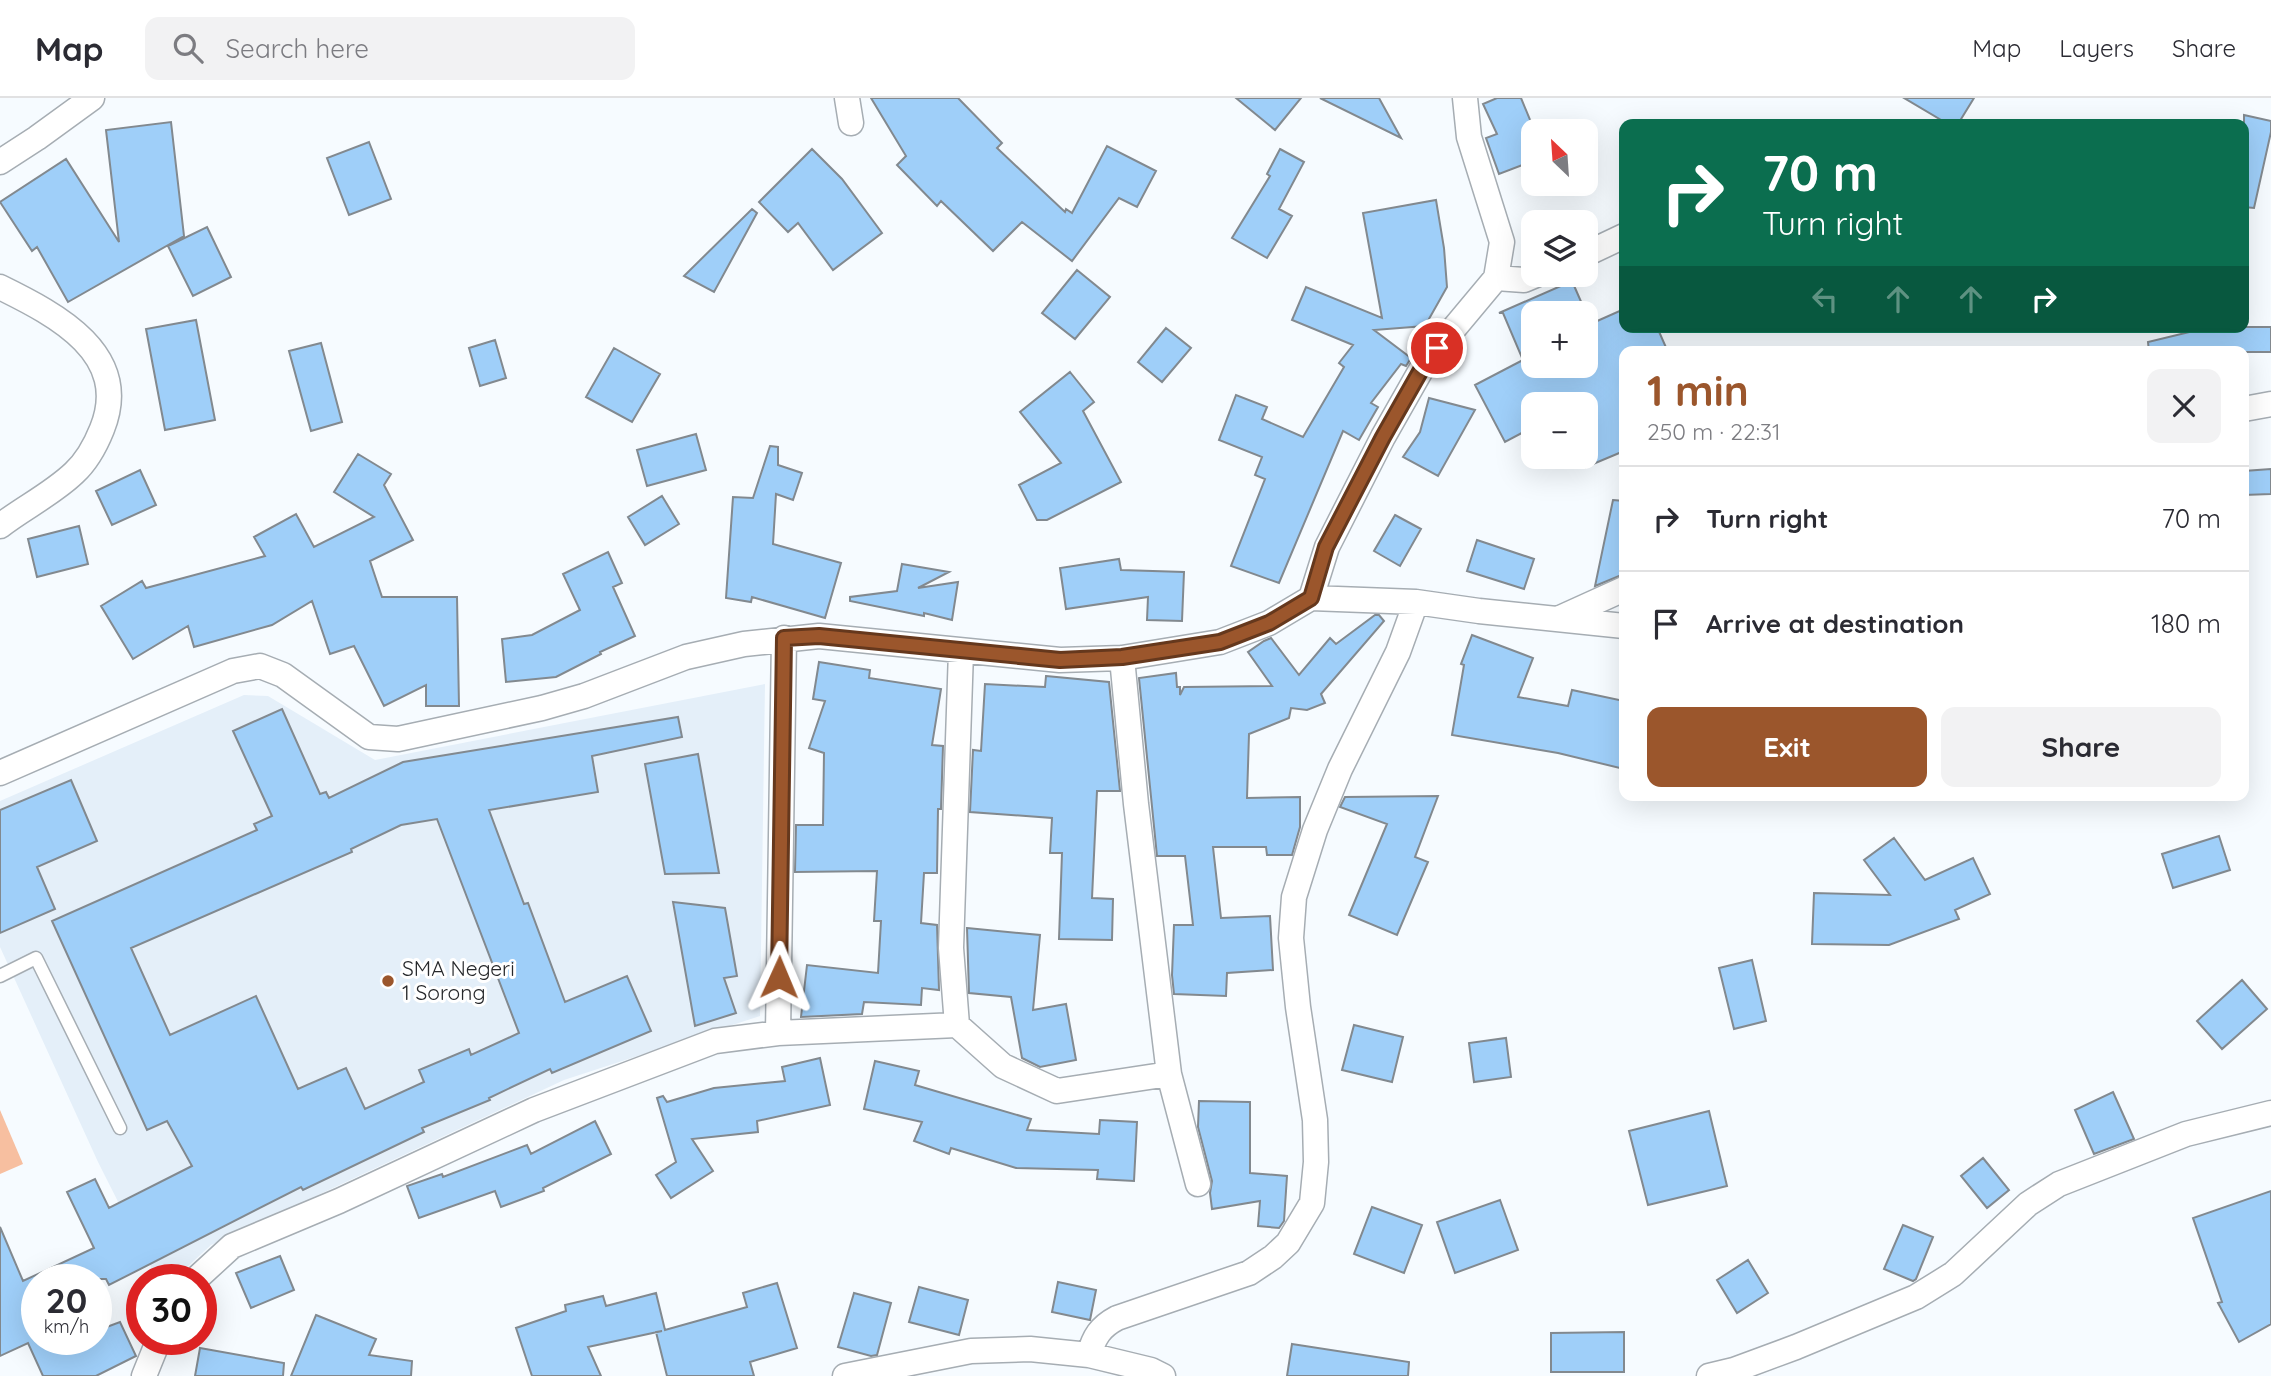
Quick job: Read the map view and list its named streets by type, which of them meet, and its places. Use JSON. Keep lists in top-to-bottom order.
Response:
{
  "places": ["SMA Negeri 1 Sorong"],
  "north": "top left",
  "page": {
    "header": "Map",
    "search": "Search here",
    "nav": ["Map", "Layers", "Share"],
    "map_buttons": ["+", "−"],
    "turn": ["70 m", "Turn right"],
    "heading": ["1 min", "250 m · 22:31"],
    "list": [
      {
        "name": "Turn right",
        "value": "70 m"
      },
      {
        "name": "Arrive at destination",
        "value": "180 m"
      }
    ],
    "buttons": ["Exit", "Share"],
    "speed": "20 km/h",
    "limit": "30"
  }
}
